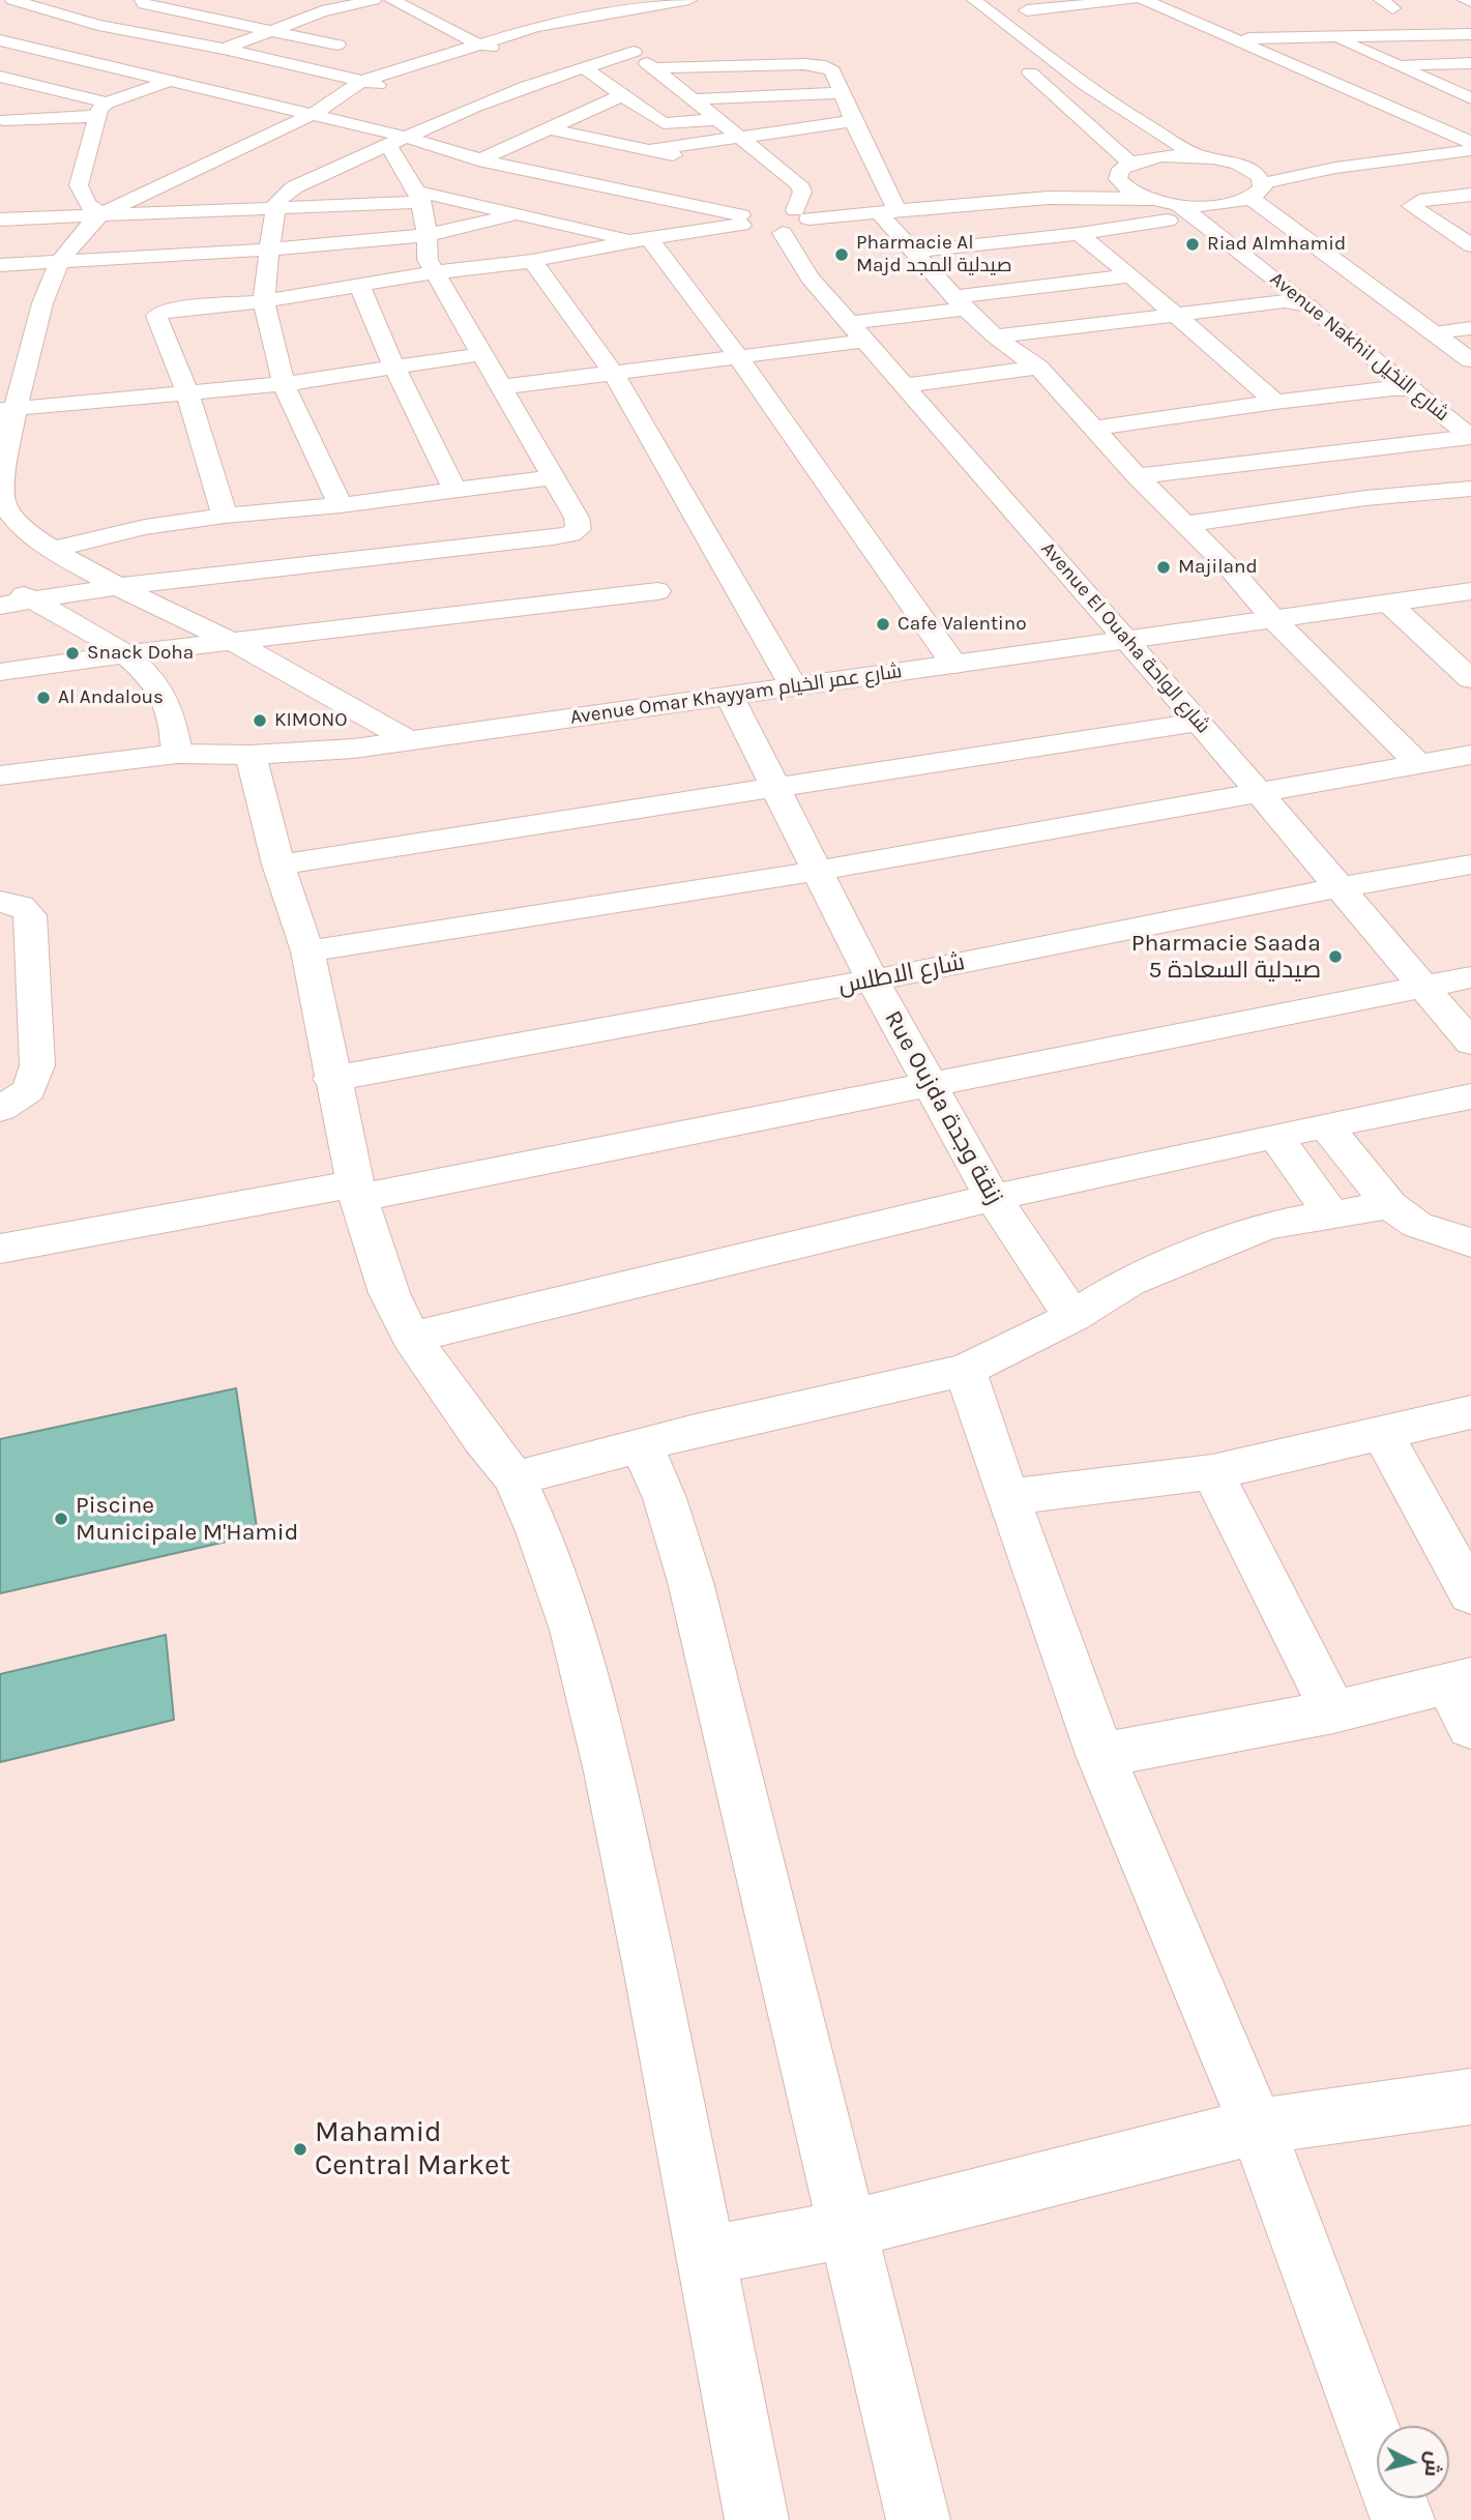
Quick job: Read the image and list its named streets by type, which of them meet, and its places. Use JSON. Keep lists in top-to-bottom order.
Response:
{
  "streets": {
    "street": [
      "Avenue Nakhil شارع النخيل",
      "Avenue El Ouaha شارع الواحة",
      "Avenue Omar Khayyam شارع عمر الخيام",
      "شارع الاطلس",
      "Rue Oujda زنقة وجدة"
    ]
  },
  "crossings": [
    ["Avenue El Ouaha شارع الواحة", "Avenue Omar Khayyam شارع عمر الخيام"],
    ["Avenue El Ouaha شارع الواحة", "شارع الاطلس"],
    ["Avenue Omar Khayyam شارع عمر الخيام", "Rue Oujda زنقة وجدة"],
    ["شارع الاطلس", "Rue Oujda زنقة وجدة"]
  ],
  "places": [
    "Riad Almhamid",
    "Pharmacie Al Majd صيدلية المجد",
    "Majiland",
    "Cafe Valentino",
    "Snack Doha",
    "Al Andalous",
    "KIMONO",
    "Pharmacie Saada 5 صيدلية السعادة",
    "Piscine Municipale M'Hamid",
    "Mahamid Central Market"
  ],
  "north": "right"
}
